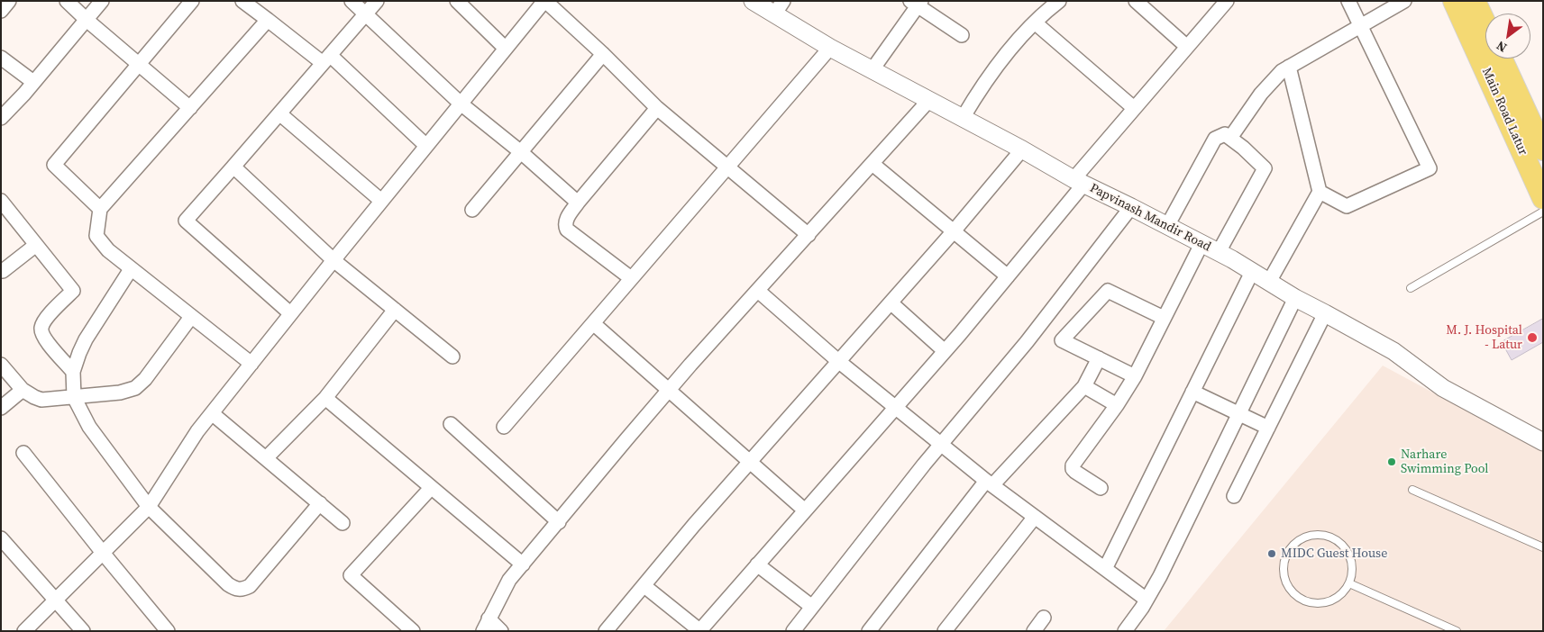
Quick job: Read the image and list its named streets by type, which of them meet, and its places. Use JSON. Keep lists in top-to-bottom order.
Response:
{
  "streets": {
    "main road": ["Main Road Latur"],
    "street": ["Papvinash Mandir Road"]
  },
  "places": ["M. J. Hospital - Latur", "Narhare Swimming Pool", "MIDC Guest House"],
  "north": "bottom left"
}
